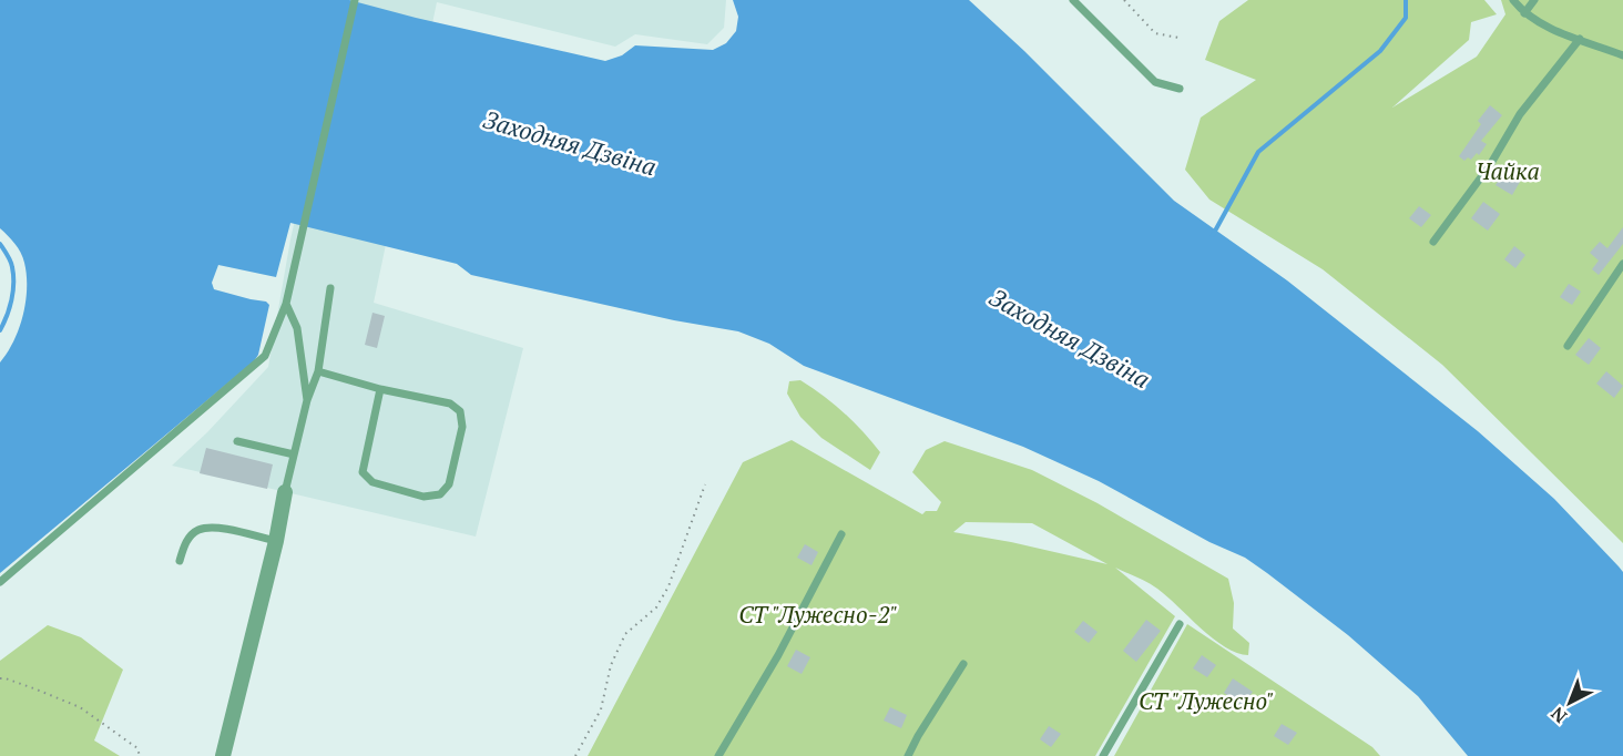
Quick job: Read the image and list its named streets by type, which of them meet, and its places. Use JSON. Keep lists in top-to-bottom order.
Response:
{
  "water": ["Заходняя Дзвіна"],
  "parks": ["Чайка", "СТ \"Лужесно-2\"", "СТ \"Лужесно\""],
  "north": "bottom left"
}
